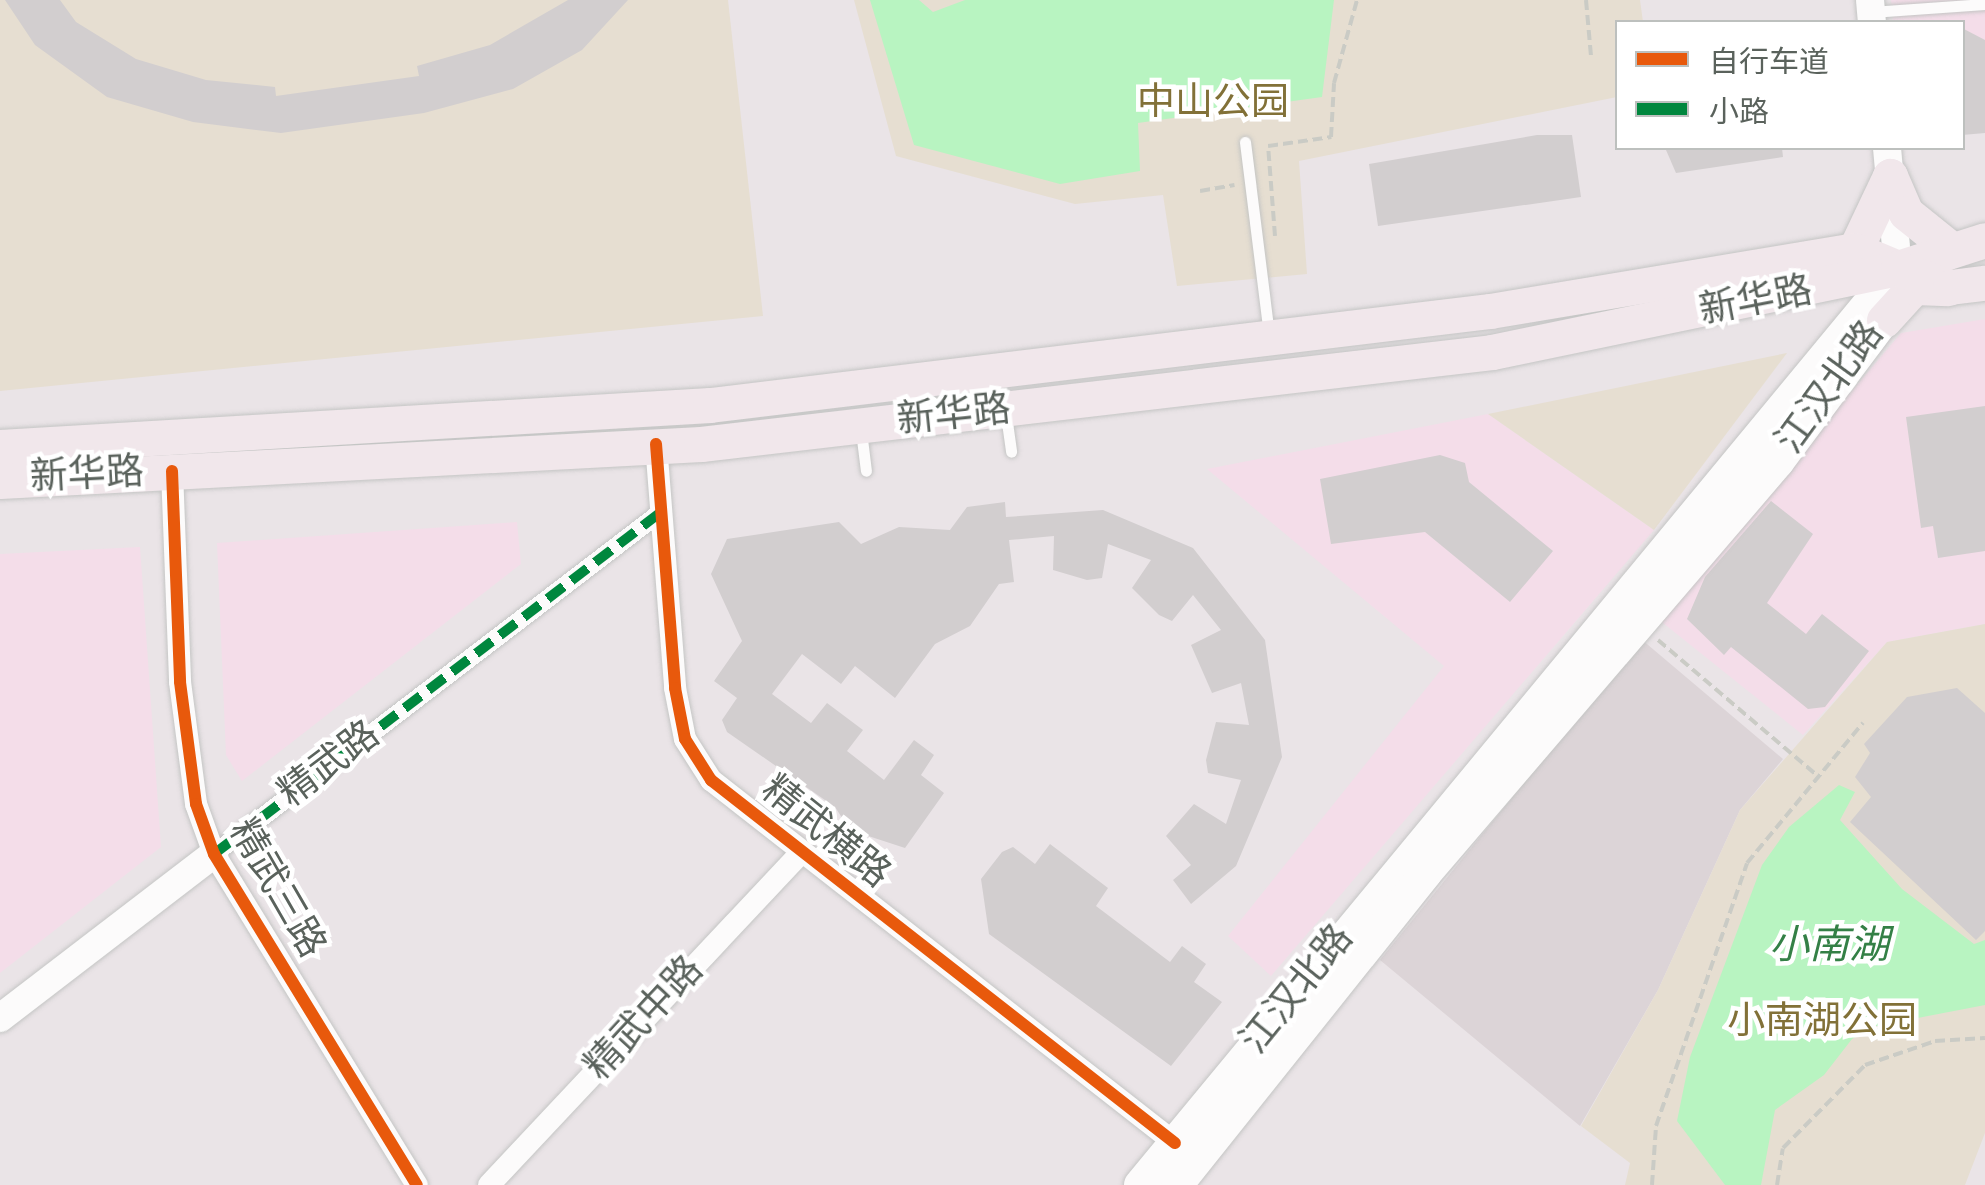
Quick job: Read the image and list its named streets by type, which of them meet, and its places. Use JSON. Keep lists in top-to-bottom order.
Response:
{
  "streets": {
    "main road": ["新华路", "江汉北路"],
    "street": [
      "精武路",
      "精武横路",
      "精武三路",
      "精武中路"
    ]
  },
  "crossings": [
    ["新华路", "江汉北路"],
    ["新华路", "精武横路"],
    ["新华路", "精武三路"],
    ["江汉北路", "精武横路"],
    ["精武路", "精武横路"],
    ["精武路", "精武三路"],
    ["精武横路", "精武中路"]
  ],
  "water": ["小南湖"],
  "parks": ["中山公园", "小南湖公园"],
  "legend": ["自行车道", "小路"]
}
